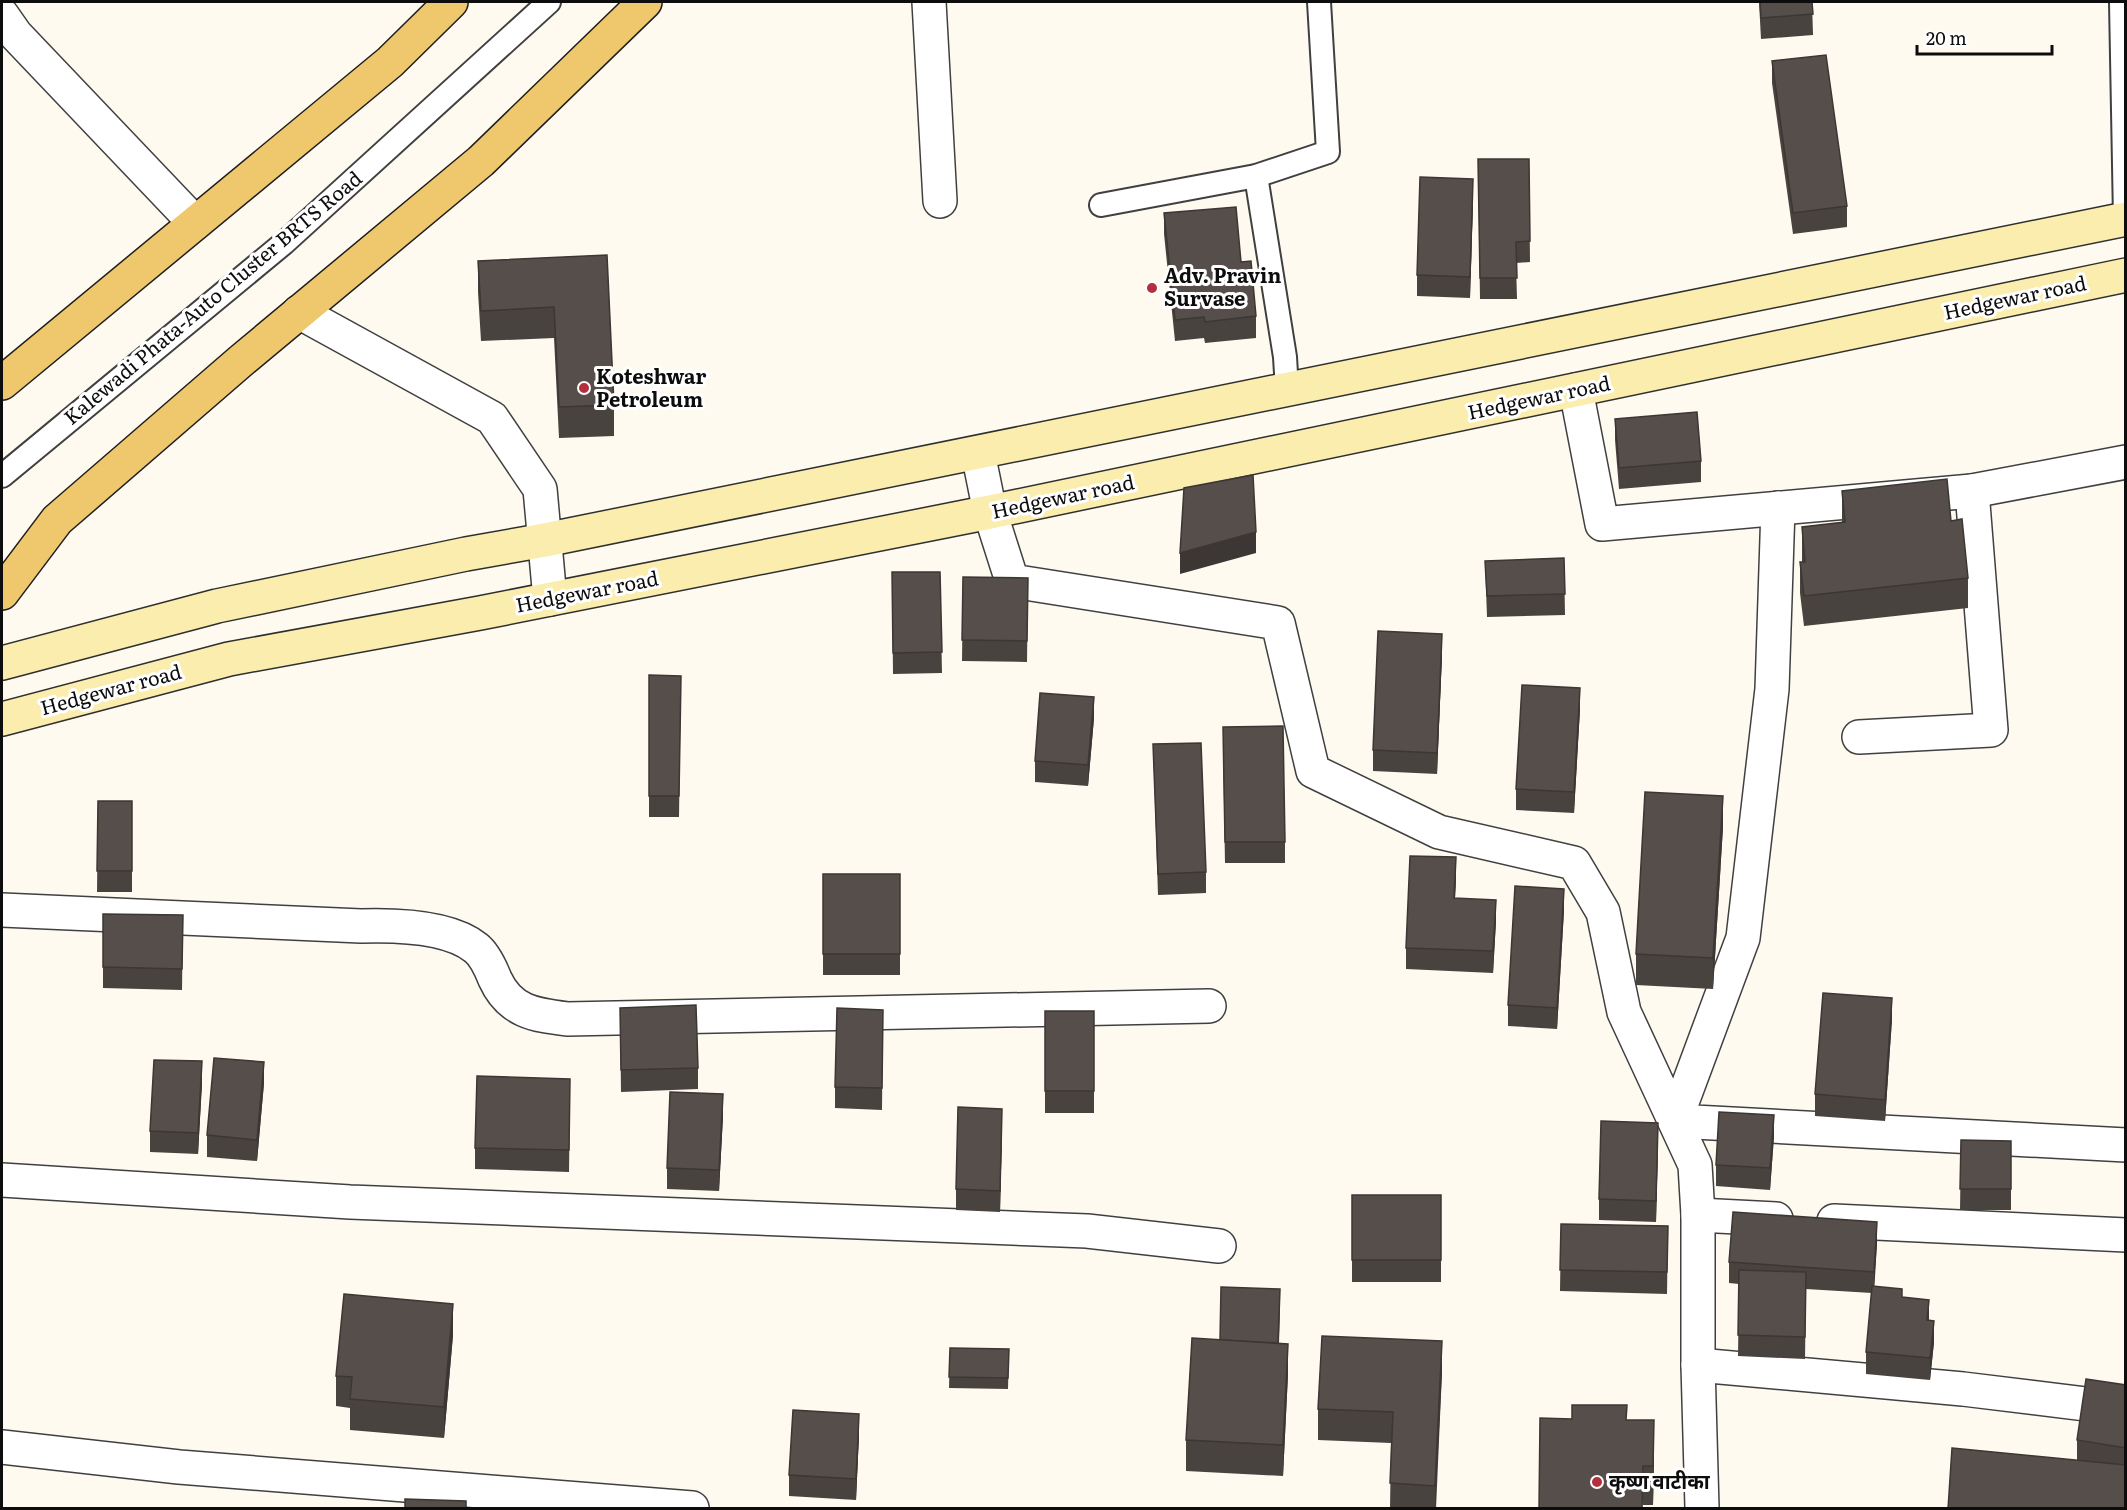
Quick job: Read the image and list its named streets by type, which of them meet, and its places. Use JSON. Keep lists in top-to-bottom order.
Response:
{
  "streets": {
    "main road": ["Hedgewar road"],
    "lane": ["Kalewadi Phata-Auto Cluster BRTS Road"]
  },
  "places": ["Adv. Pravin Survase", "Koteshwar Petroleum", "कृष्ण वाटीका"],
  "scale_bar": "20 m"
}
